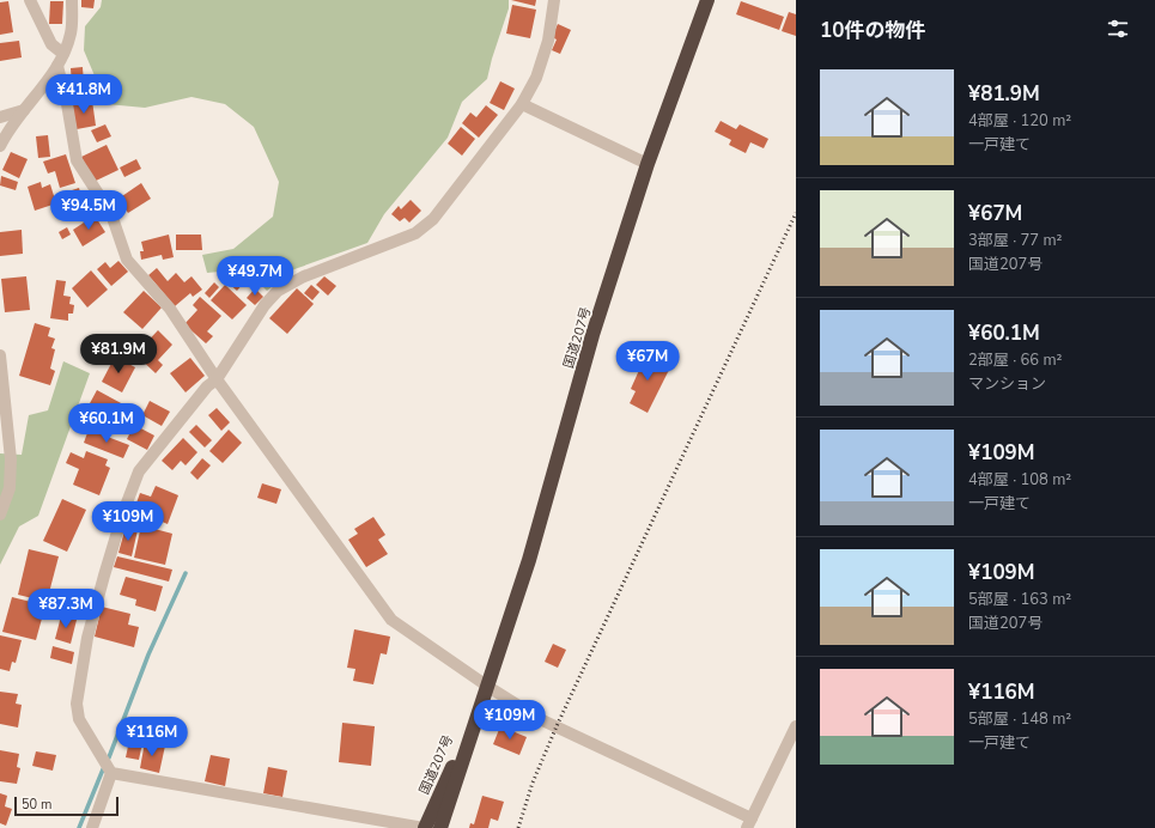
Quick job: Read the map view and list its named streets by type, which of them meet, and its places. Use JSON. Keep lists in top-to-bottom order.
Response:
{
  "streets": {
    "highway": ["国道207号"]
  },
  "scale_bar": "50 m",
  "page": {
    "heading": "10件の物件",
    "list": [
      {
        "name": "¥81.9M",
        "note": "4部屋 · 120 m² · 一戸建て"
      },
      {
        "name": "¥67M",
        "note": "3部屋 · 77 m² · 国道207号"
      },
      {
        "name": "¥60.1M",
        "note": "2部屋 · 66 m² · マンション"
      },
      {
        "name": "¥109M",
        "note": "4部屋 · 108 m² · 一戸建て"
      },
      {
        "name": "¥109M",
        "note": "5部屋 · 163 m² · 国道207号"
      },
      {
        "name": "¥116M",
        "note": "5部屋 · 148 m² · 一戸建て"
      }
    ],
    "price": [
      "¥41.8M",
      "¥94.5M",
      "¥49.7M",
      "¥81.9M",
      "¥67M",
      "¥60.1M",
      "¥109M",
      "¥87.3M",
      "¥109M",
      "¥116M"
    ],
    "scale": "50 m"
  }
}
